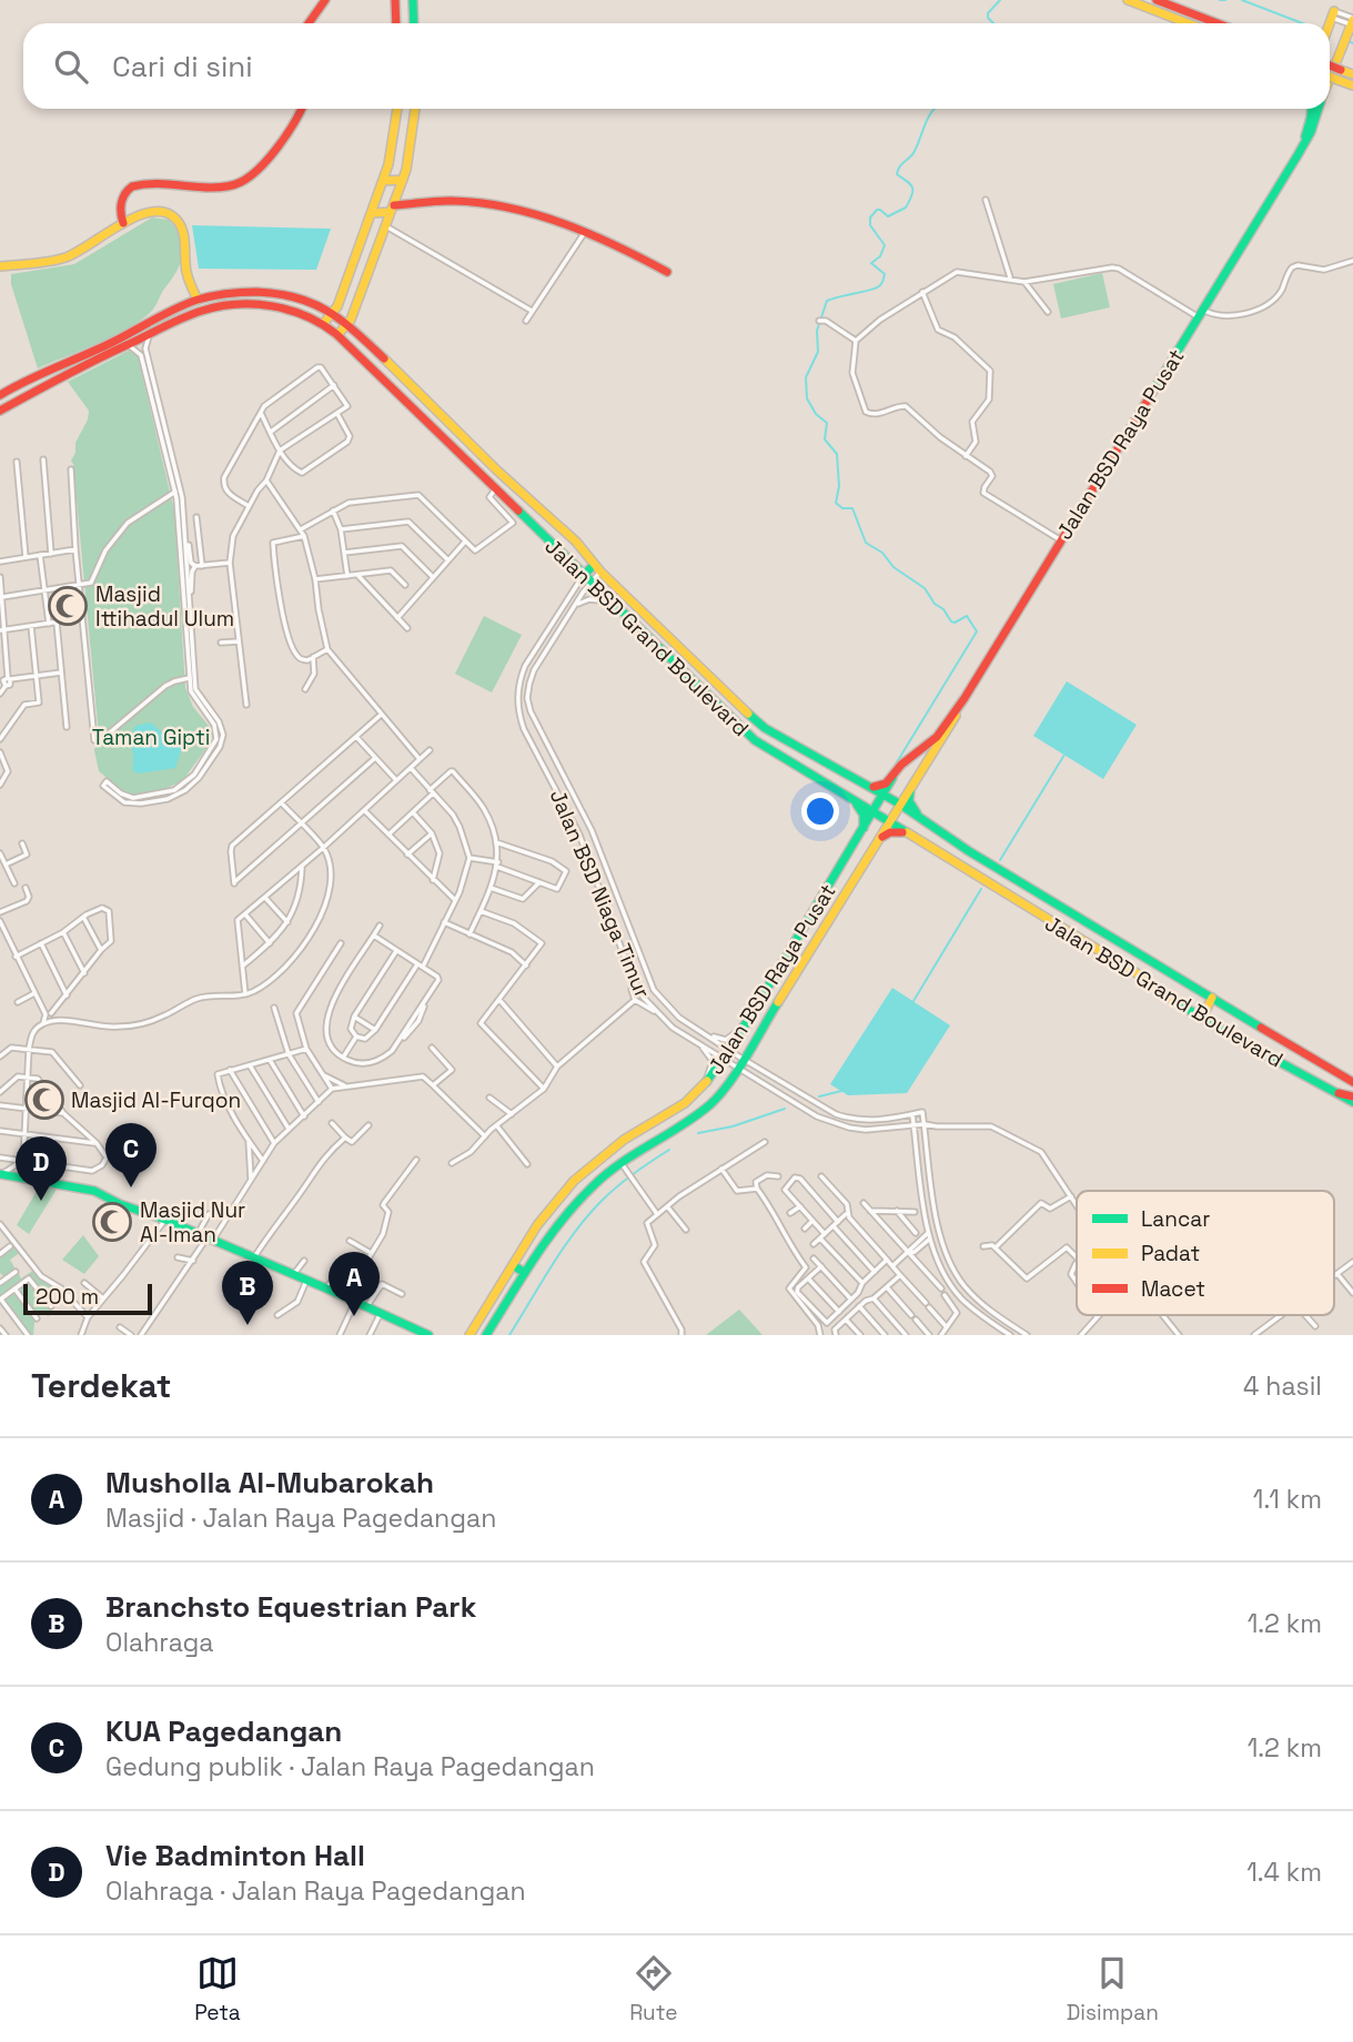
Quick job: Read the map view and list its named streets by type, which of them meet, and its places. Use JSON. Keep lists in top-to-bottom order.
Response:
{
  "streets": {
    "main road": ["Jalan BSD Raya Pusat", "Jalan BSD Grand Boulevard"],
    "street": ["Jalan BSD Niaga Timur"]
  },
  "crossings": [
    ["Jalan BSD Raya Pusat", "Jalan BSD Grand Boulevard"],
    ["Jalan BSD Raya Pusat", "Jalan BSD Niaga Timur"],
    ["Jalan BSD Grand Boulevard", "Jalan BSD Niaga Timur"]
  ],
  "parks": ["Taman Gipti"],
  "places": {
    "mosque": ["Masjid Ittihadul Ulum", "Masjid Al-Furqon", "Masjid Nur Al-Iman"]
  },
  "legend": ["Lancar", "Padat", "Macet"],
  "scale_bar": "200 m",
  "page": {
    "search": "Cari di sini",
    "pins": [
      "C",
      "D",
      "A",
      "B"
    ],
    "scale": "200 m",
    "heading": ["Terdekat", "4 hasil"],
    "list": [
      {
        "mark": "A",
        "name": "Musholla Al-Mubarokah",
        "note": "Masjid · Jalan Raya Pagedangan",
        "value": "1.1 km"
      },
      {
        "mark": "B",
        "name": "Branchsto Equestrian Park",
        "note": "Olahraga",
        "value": "1.2 km"
      },
      {
        "mark": "C",
        "name": "KUA Pagedangan",
        "note": "Gedung publik · Jalan Raya Pagedangan",
        "value": "1.2 km"
      },
      {
        "mark": "D",
        "name": "Vie Badminton Hall",
        "note": "Olahraga · Jalan Raya Pagedangan",
        "value": "1.4 km"
      }
    ],
    "nav": ["Peta", "Rute", "Disimpan"]
  }
}
